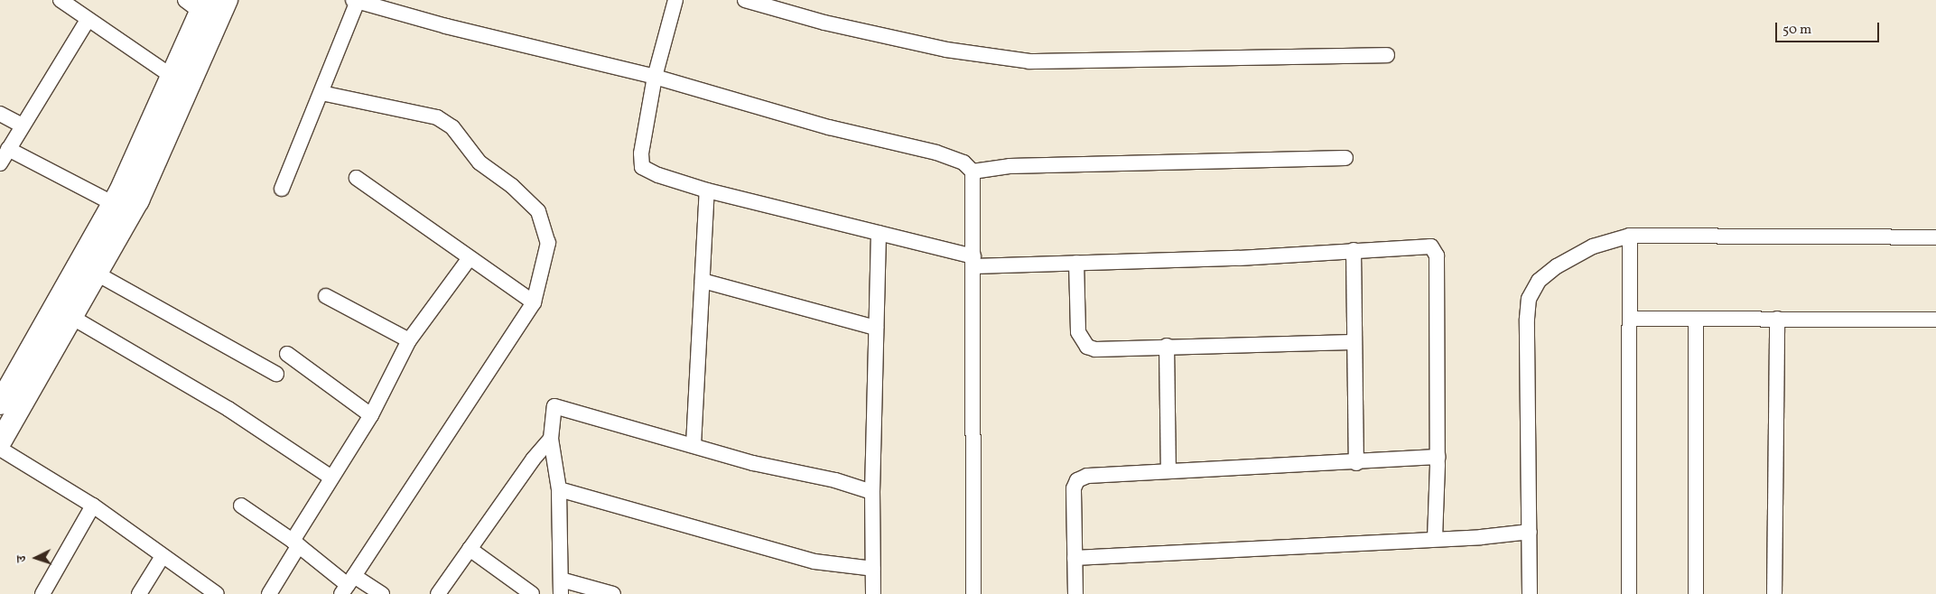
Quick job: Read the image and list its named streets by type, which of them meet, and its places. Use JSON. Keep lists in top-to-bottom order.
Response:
{
  "scale_bar": "50 m",
  "north": "left"
}
